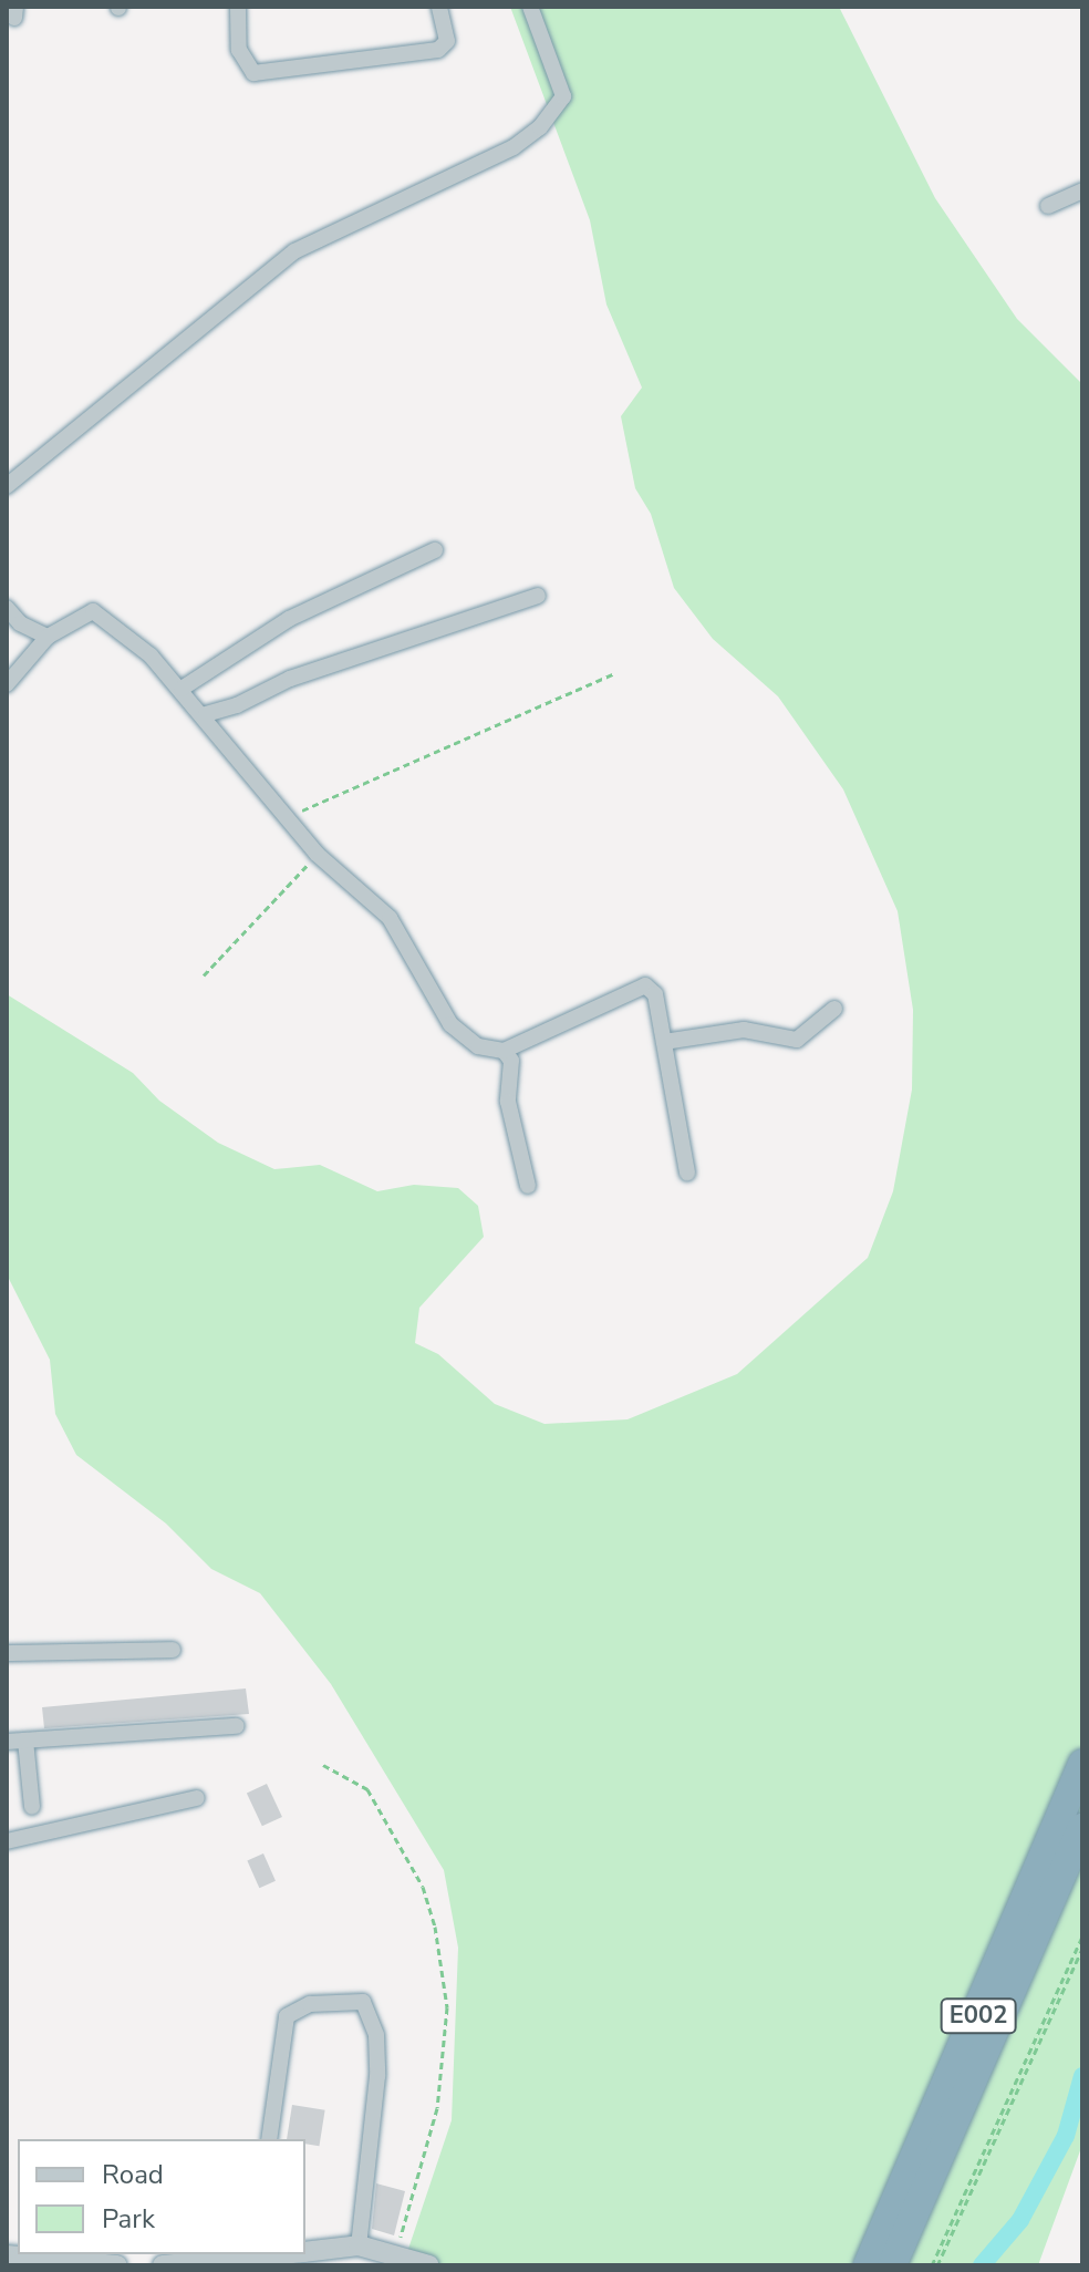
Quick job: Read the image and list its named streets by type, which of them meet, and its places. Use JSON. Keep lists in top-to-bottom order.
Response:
{
  "streets": {
    "highway": ["E002"]
  },
  "legend": ["Road", "Park"]
}
